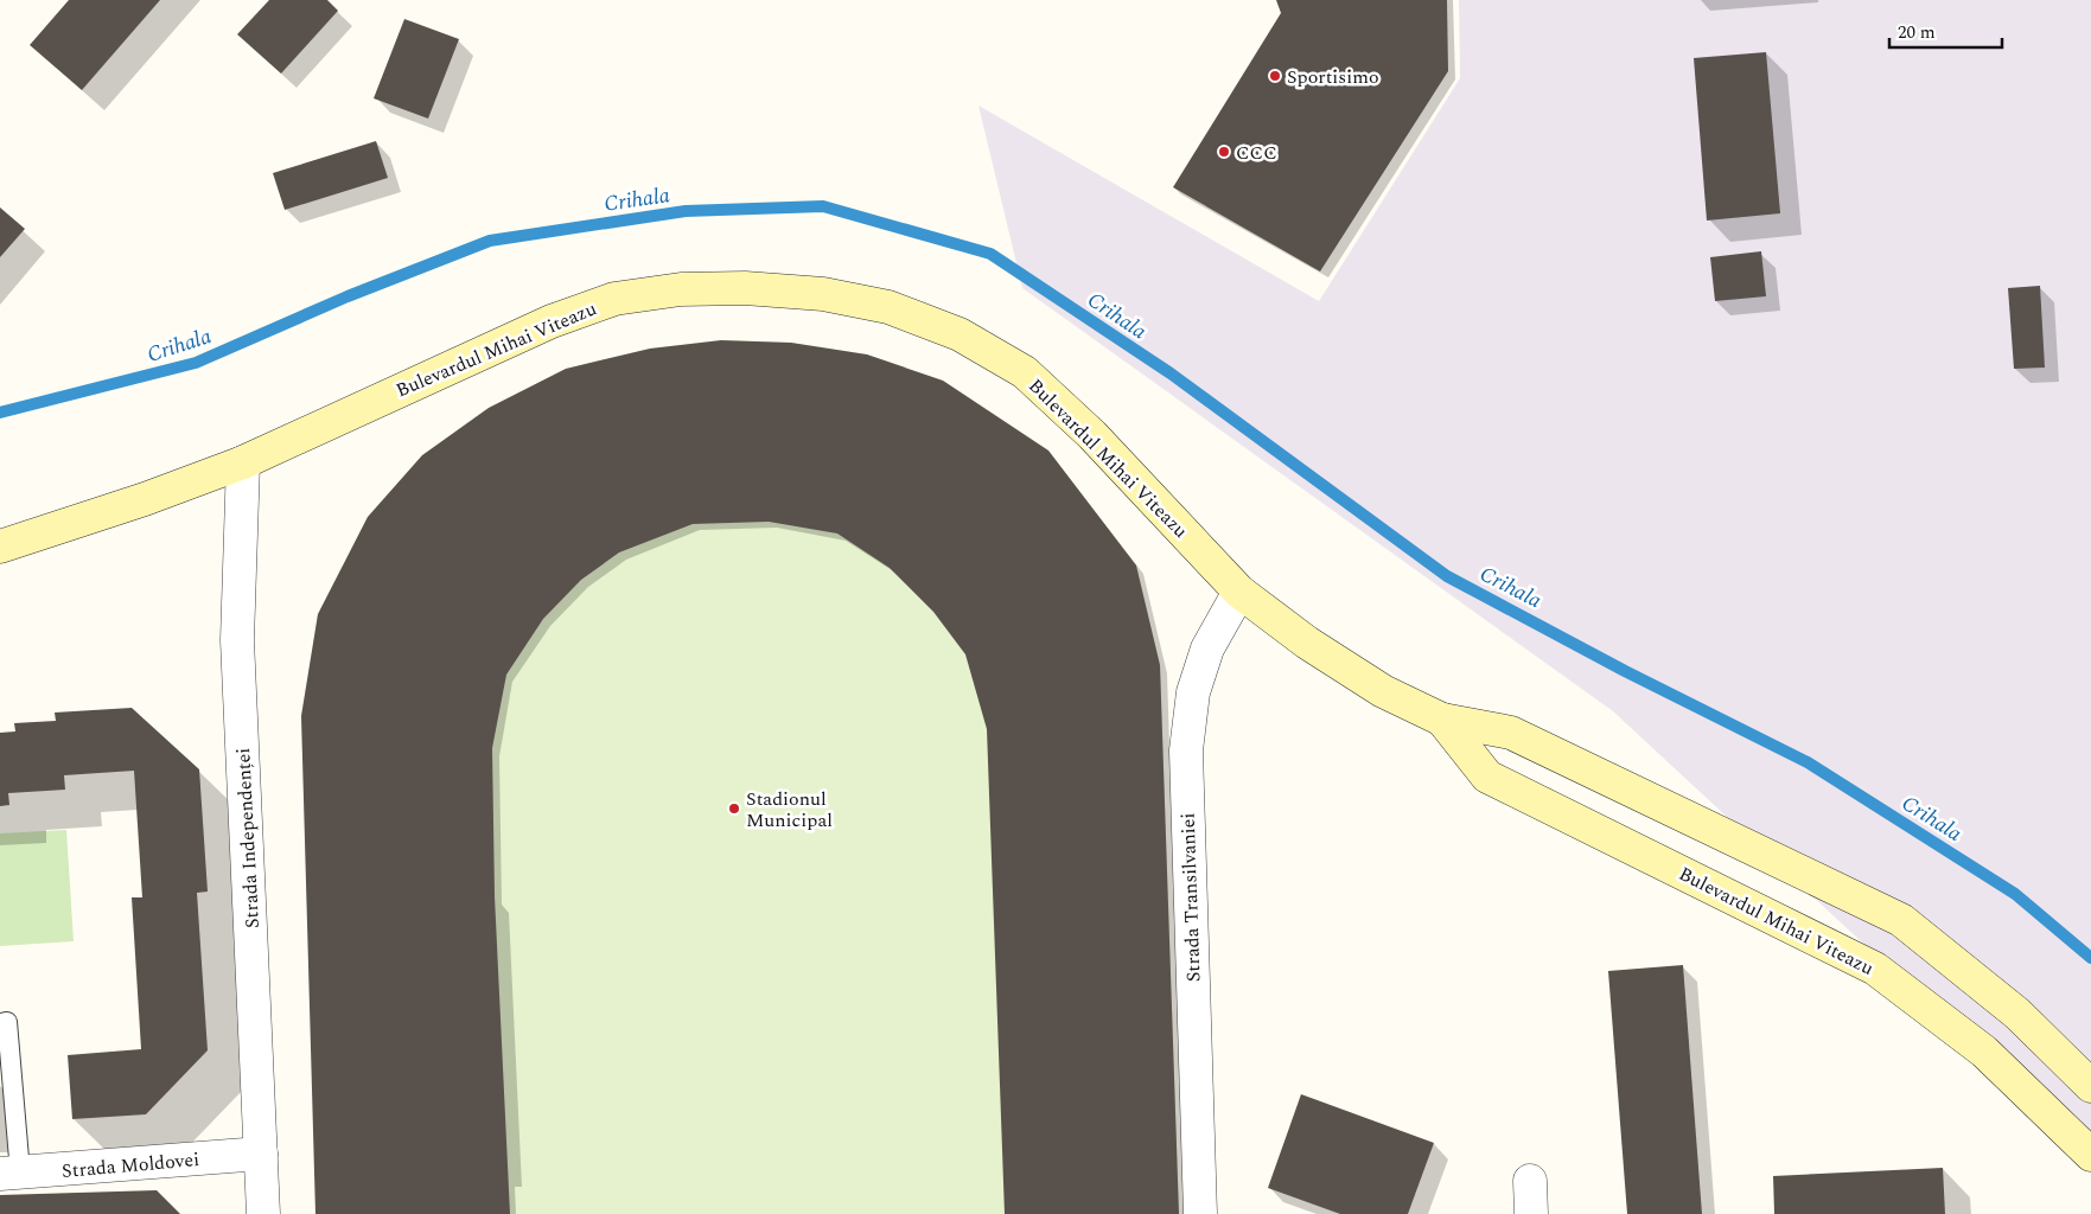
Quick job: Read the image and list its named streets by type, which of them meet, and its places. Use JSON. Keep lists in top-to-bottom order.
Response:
{
  "streets": {
    "main road": ["Bulevardul Mihai Viteazu"],
    "street": ["Strada Independenței", "Strada Transilvaniei", "Strada Moldovei"]
  },
  "crossings": [
    ["Bulevardul Mihai Viteazu", "Strada Independenței"],
    ["Bulevardul Mihai Viteazu", "Strada Transilvaniei"],
    ["Strada Independenței", "Strada Moldovei"]
  ],
  "water": ["Crihala"],
  "places": ["Sportisimo", "CCC", "Stadionul Municipal"],
  "scale_bar": "20 m"
}
